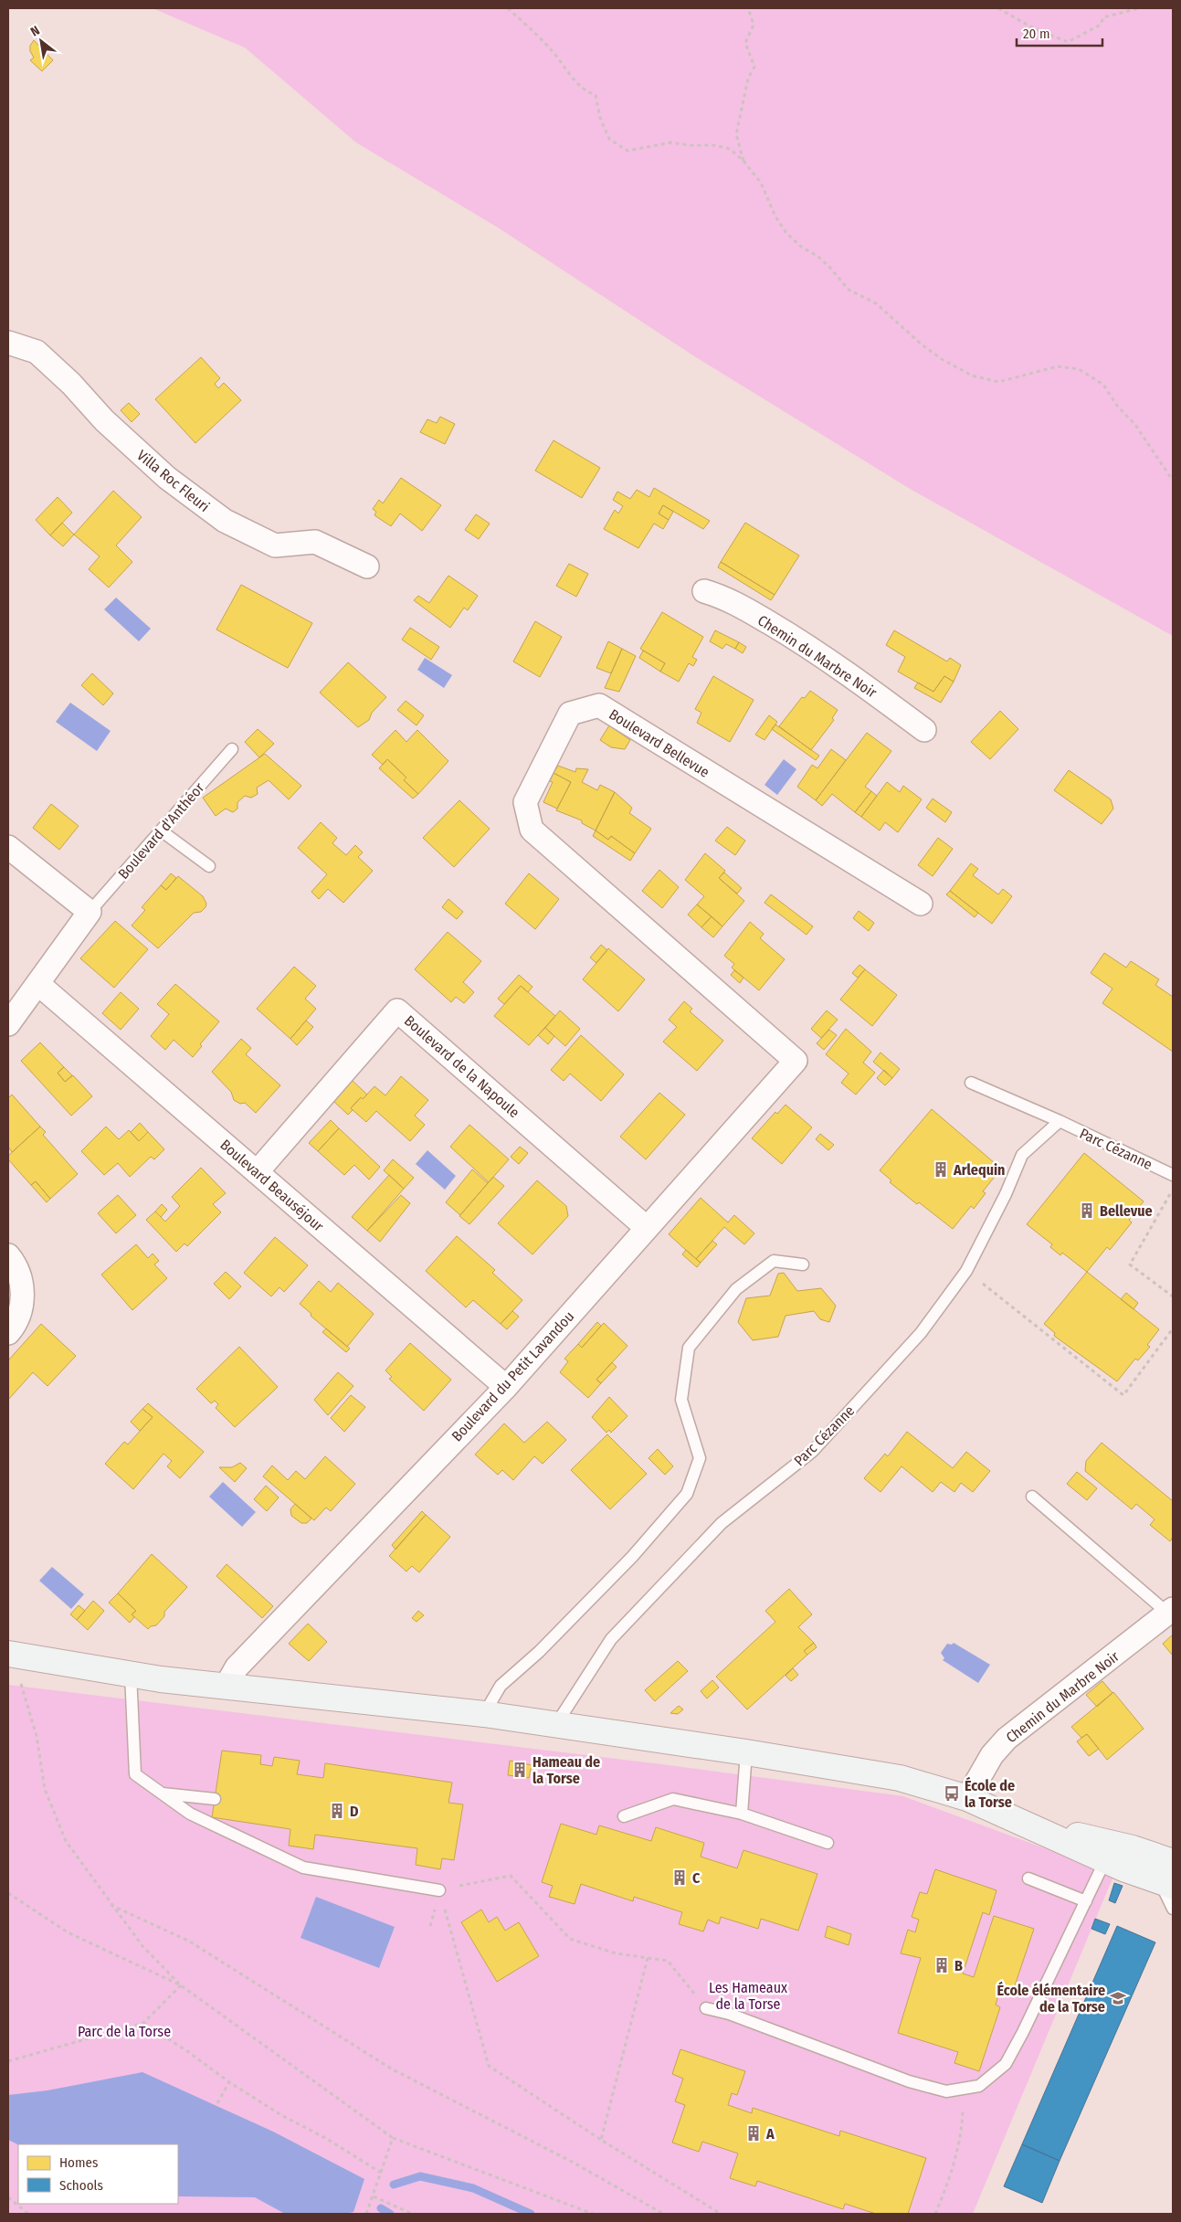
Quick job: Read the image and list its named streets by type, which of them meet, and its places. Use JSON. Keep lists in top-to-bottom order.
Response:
{
  "streets": {
    "street": [
      "Villa Roc Fleuri",
      "Chemin du Marbre Noir",
      "Boulevard Bellevue",
      "Boulevard de la Napoule",
      "Boulevard Beauséjour",
      "Boulevard du Petit Lavandou"
    ],
    "lane": ["Boulevard d'Anthéor", "Parc Cézanne"]
  },
  "crossings": [
    ["Boulevard Bellevue", "Boulevard du Petit Lavandou"],
    ["Boulevard de la Napoule", "Boulevard Beauséjour"],
    ["Boulevard de la Napoule", "Boulevard du Petit Lavandou"],
    ["Boulevard Beauséjour", "Boulevard du Petit Lavandou"]
  ],
  "parks": ["Les Hameaux de la Torse", "Parc de la Torse"],
  "places": {
    "building": [
      "Arlequin",
      "Bellevue",
      "Hameau de la Torse",
      "D",
      "C",
      "B",
      "A"
    ],
    "bus stop": ["École de la Torse"],
    "school or university": ["École élémentaire de la Torse"]
  },
  "legend": ["Homes", "Schools"],
  "scale_bar": "20 m",
  "north": "top left"
}
